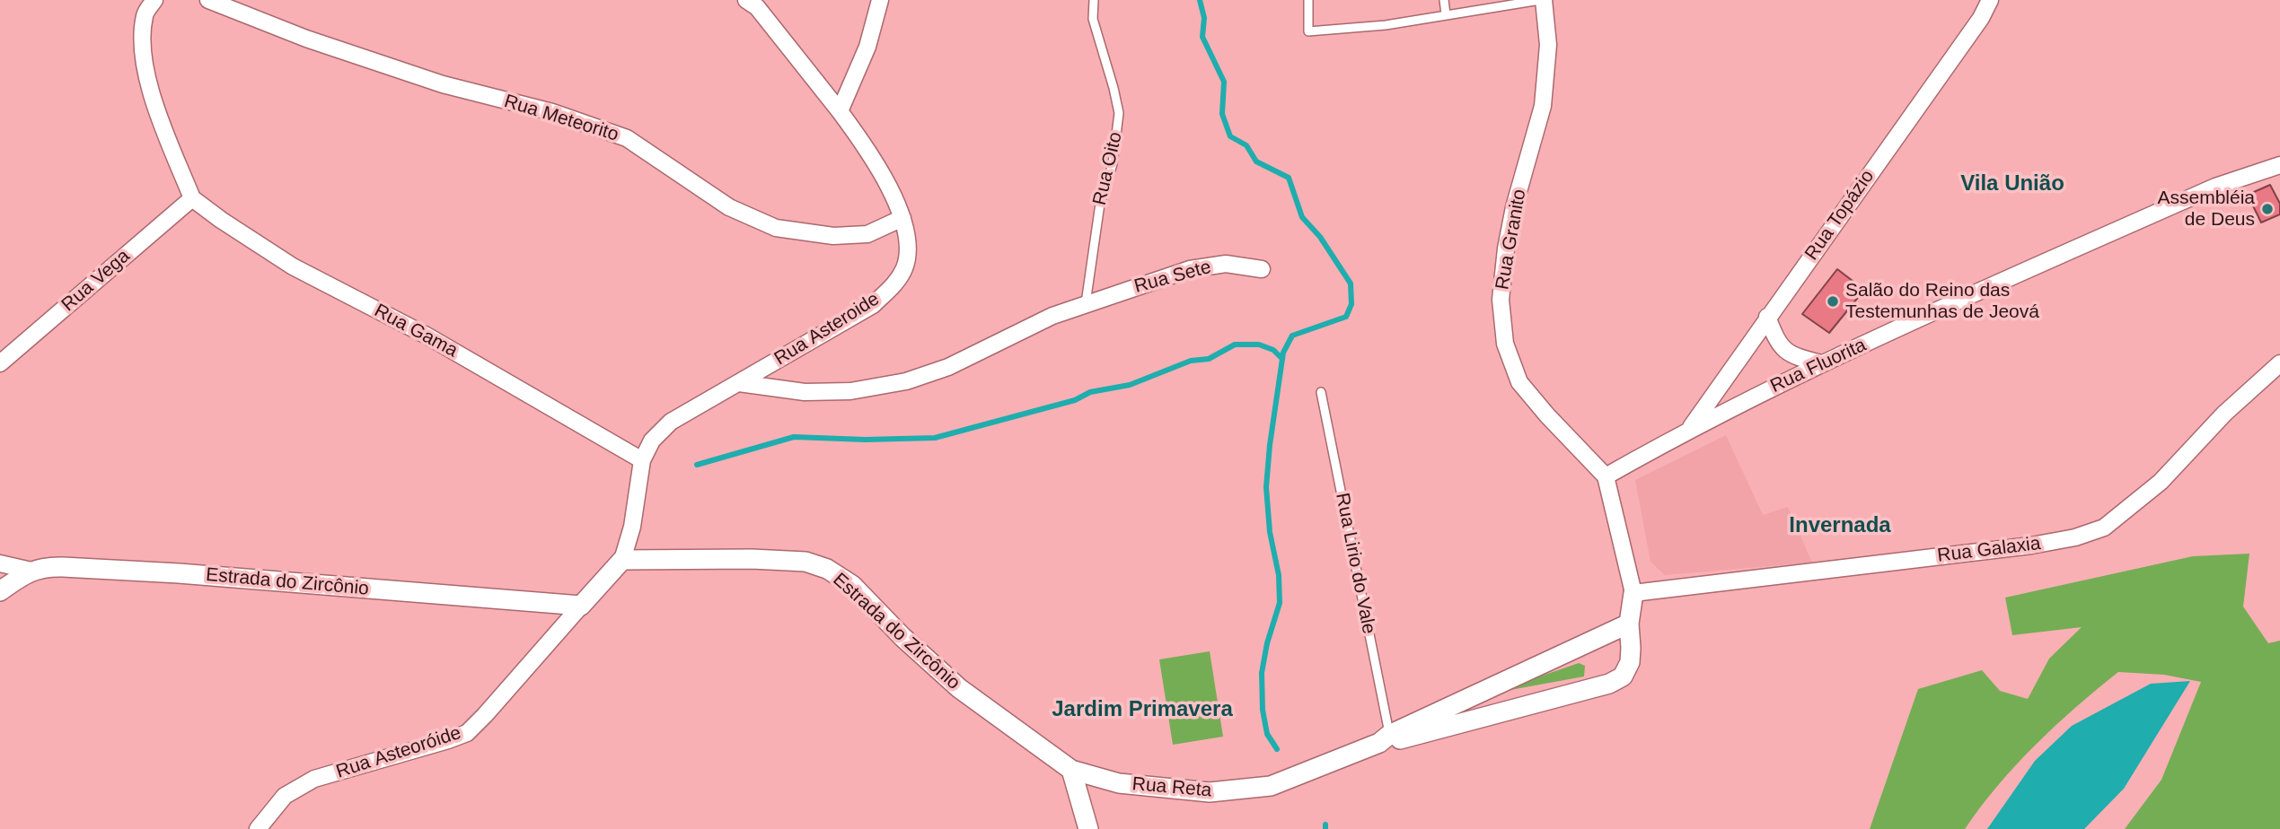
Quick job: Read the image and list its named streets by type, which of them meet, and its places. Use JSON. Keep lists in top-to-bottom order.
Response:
{
  "streets": {
    "street": [
      "Rua Meteorito",
      "Rua Topázio",
      "Rua Granito",
      "Rua Sete",
      "Rua Vega",
      "Rua Asteroide",
      "Rua Gama",
      "Rua Fluorita",
      "Rua Galaxia",
      "Estrada do Zircônio",
      "Rua Asteoróide",
      "Rua Reta"
    ],
    "lane": ["Rua Oito", "Rua Lirio do Vale"]
  },
  "crossings": [
    ["Rua Meteorito", "Rua Asteroide"],
    ["Rua Oito", "Rua Sete"],
    ["Rua Topázio", "Rua Fluorita"],
    ["Rua Granito", "Rua Fluorita"],
    ["Rua Sete", "Rua Asteroide"],
    ["Rua Vega", "Rua Gama"],
    ["Rua Asteroide", "Rua Gama"],
    ["Rua Asteroide", "Estrada do Zircônio"],
    ["Rua Asteroide", "Rua Asteoróide"],
    ["Rua Galaxia", "Rua Reta"],
    ["Rua Lirio do Vale", "Rua Reta"],
    ["Estrada do Zircônio", "Rua Asteoróide"],
    ["Estrada do Zircônio", "Rua Reta"]
  ],
  "districts": ["Vila União", "Invernada", "Jardim Primavera"],
  "places": ["Assembléia de Deus", "Salão do Reino das Testemunhas de Jeová"]
}
